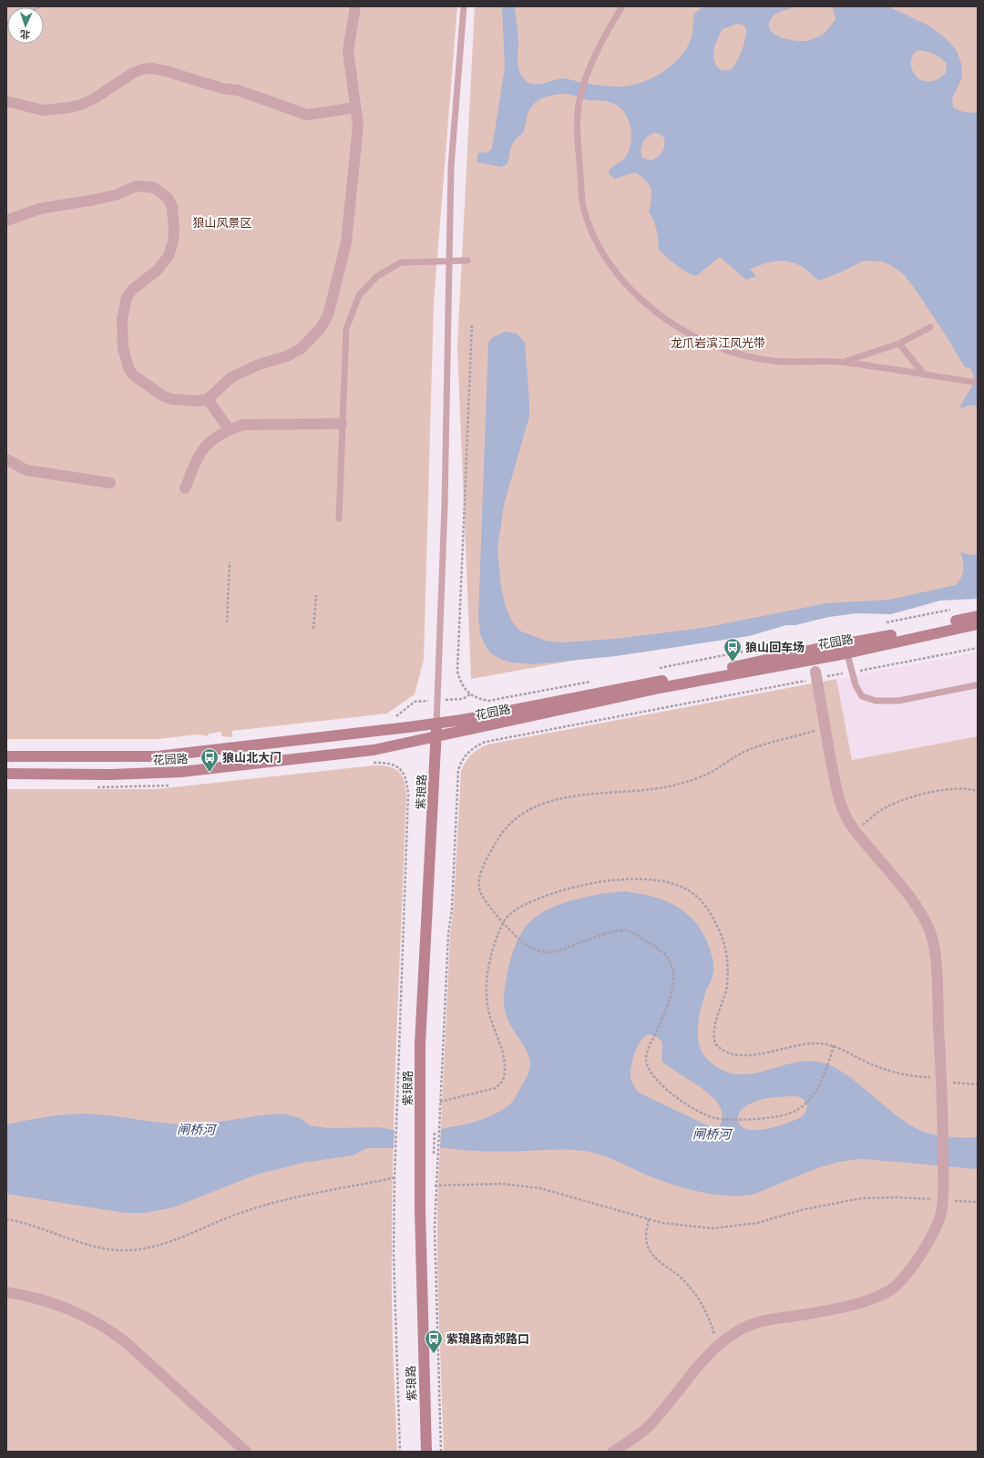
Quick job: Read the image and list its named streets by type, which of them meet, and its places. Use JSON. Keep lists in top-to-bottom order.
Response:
{
  "streets": {
    "main road": ["花园路", "紫琅路"]
  },
  "crossings": [
    ["花园路", "紫琅路"]
  ],
  "water": ["闸桥河"],
  "parks": ["狼山风景区", "龙爪岩滨江风光带"],
  "places": {
    "bus stop": ["狼山回车场", "狼山北大门", "紫琅路南郊路口"]
  },
  "north": "bottom"
}
